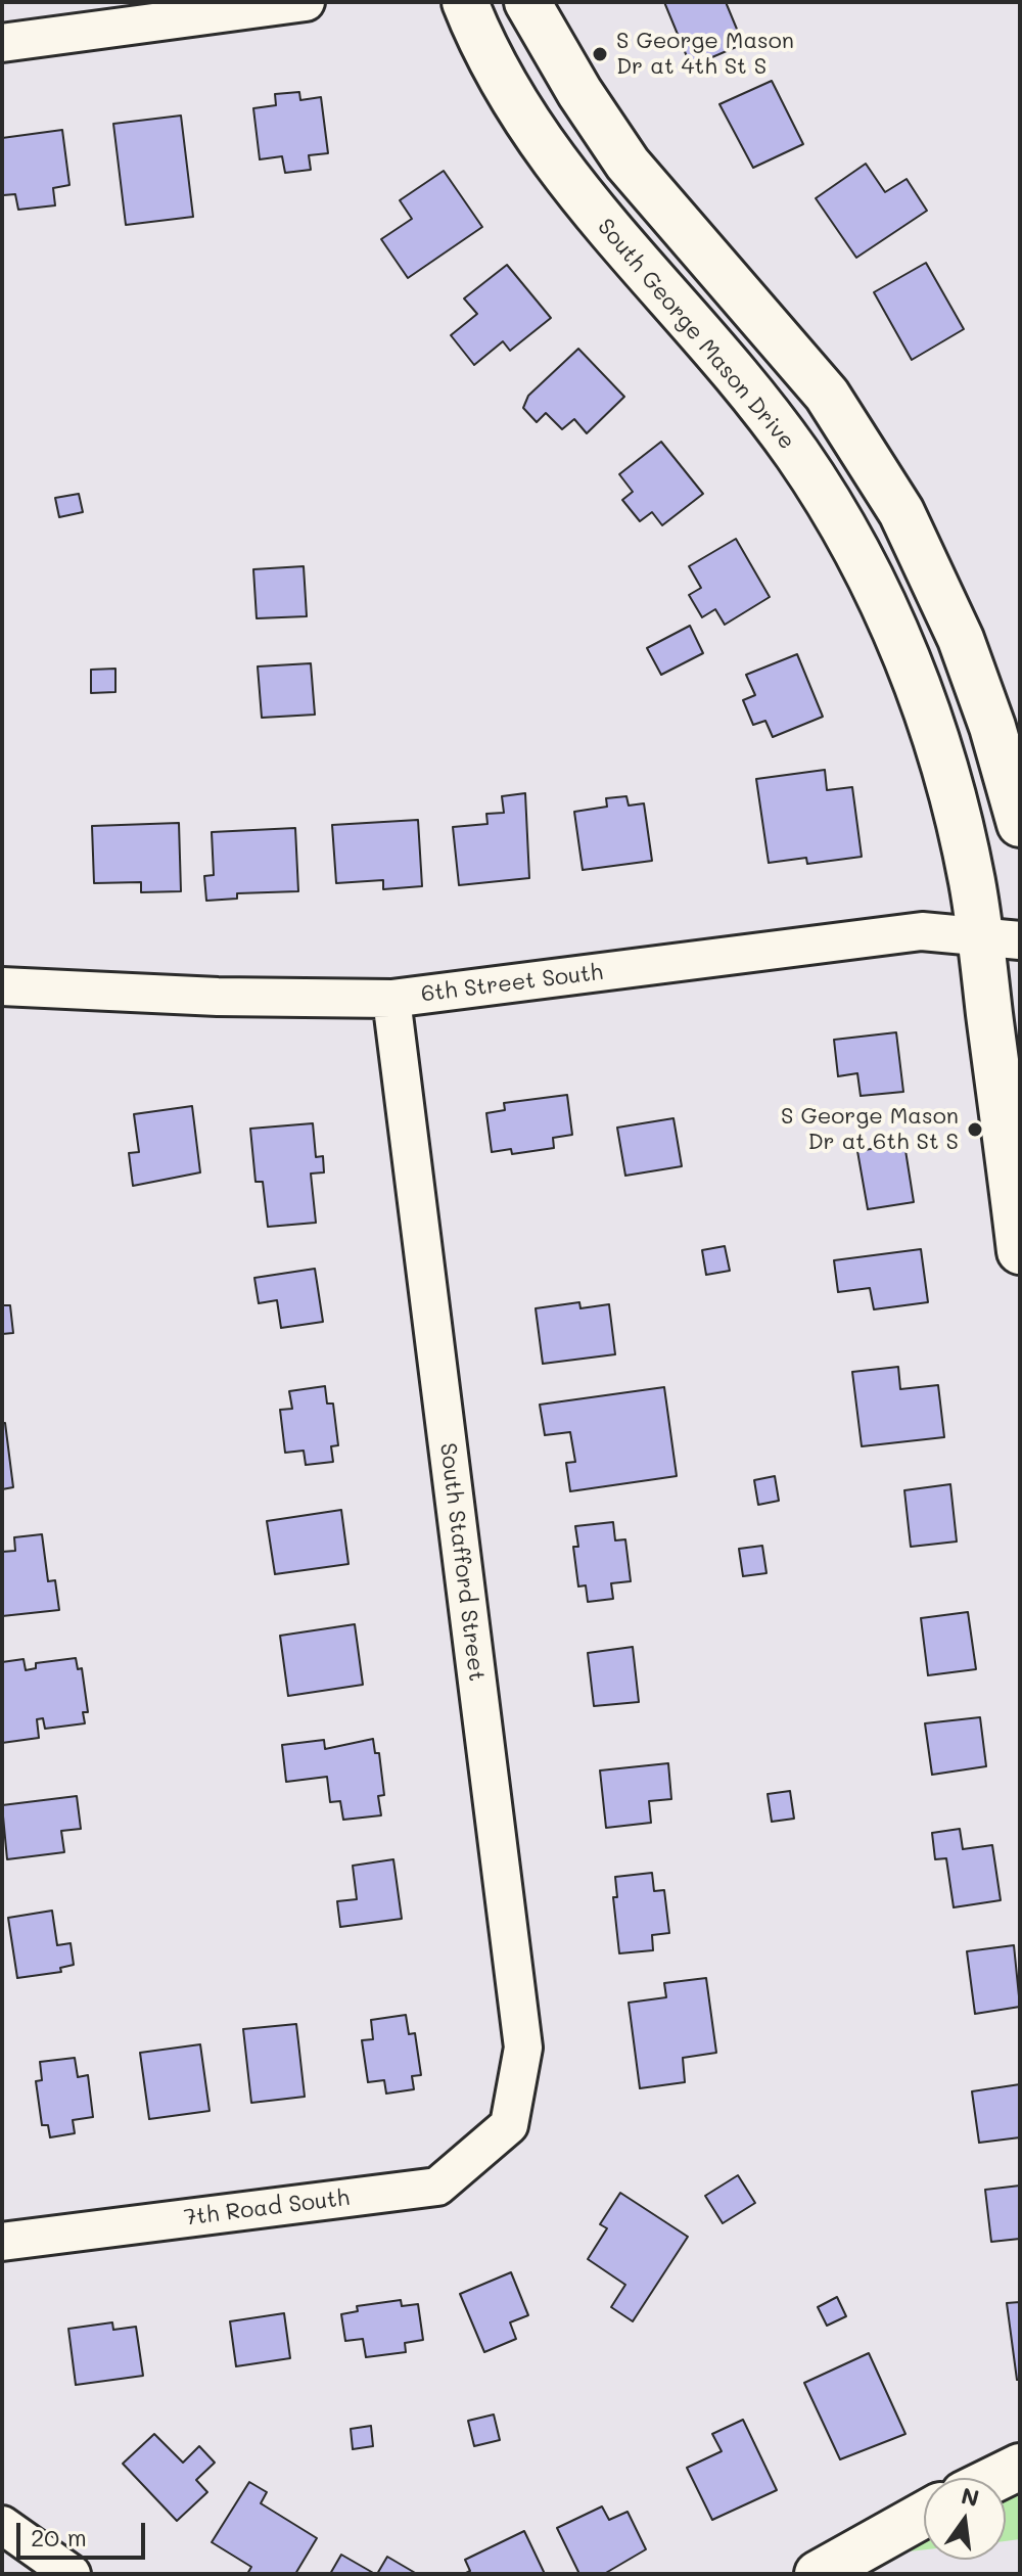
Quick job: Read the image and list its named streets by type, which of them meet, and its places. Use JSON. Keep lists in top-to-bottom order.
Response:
{
  "streets": {
    "main road": ["South George Mason Drive"],
    "street": ["6th Street South", "South Stafford Street", "7th Road South"]
  },
  "crossings": [
    ["South George Mason Drive", "6th Street South"],
    ["6th Street South", "South Stafford Street"],
    ["South Stafford Street", "7th Road South"]
  ],
  "places": ["S George Mason Dr at 4th St S", "S George Mason Dr at 6th St S"],
  "scale_bar": "20 m",
  "north": "top"
}
